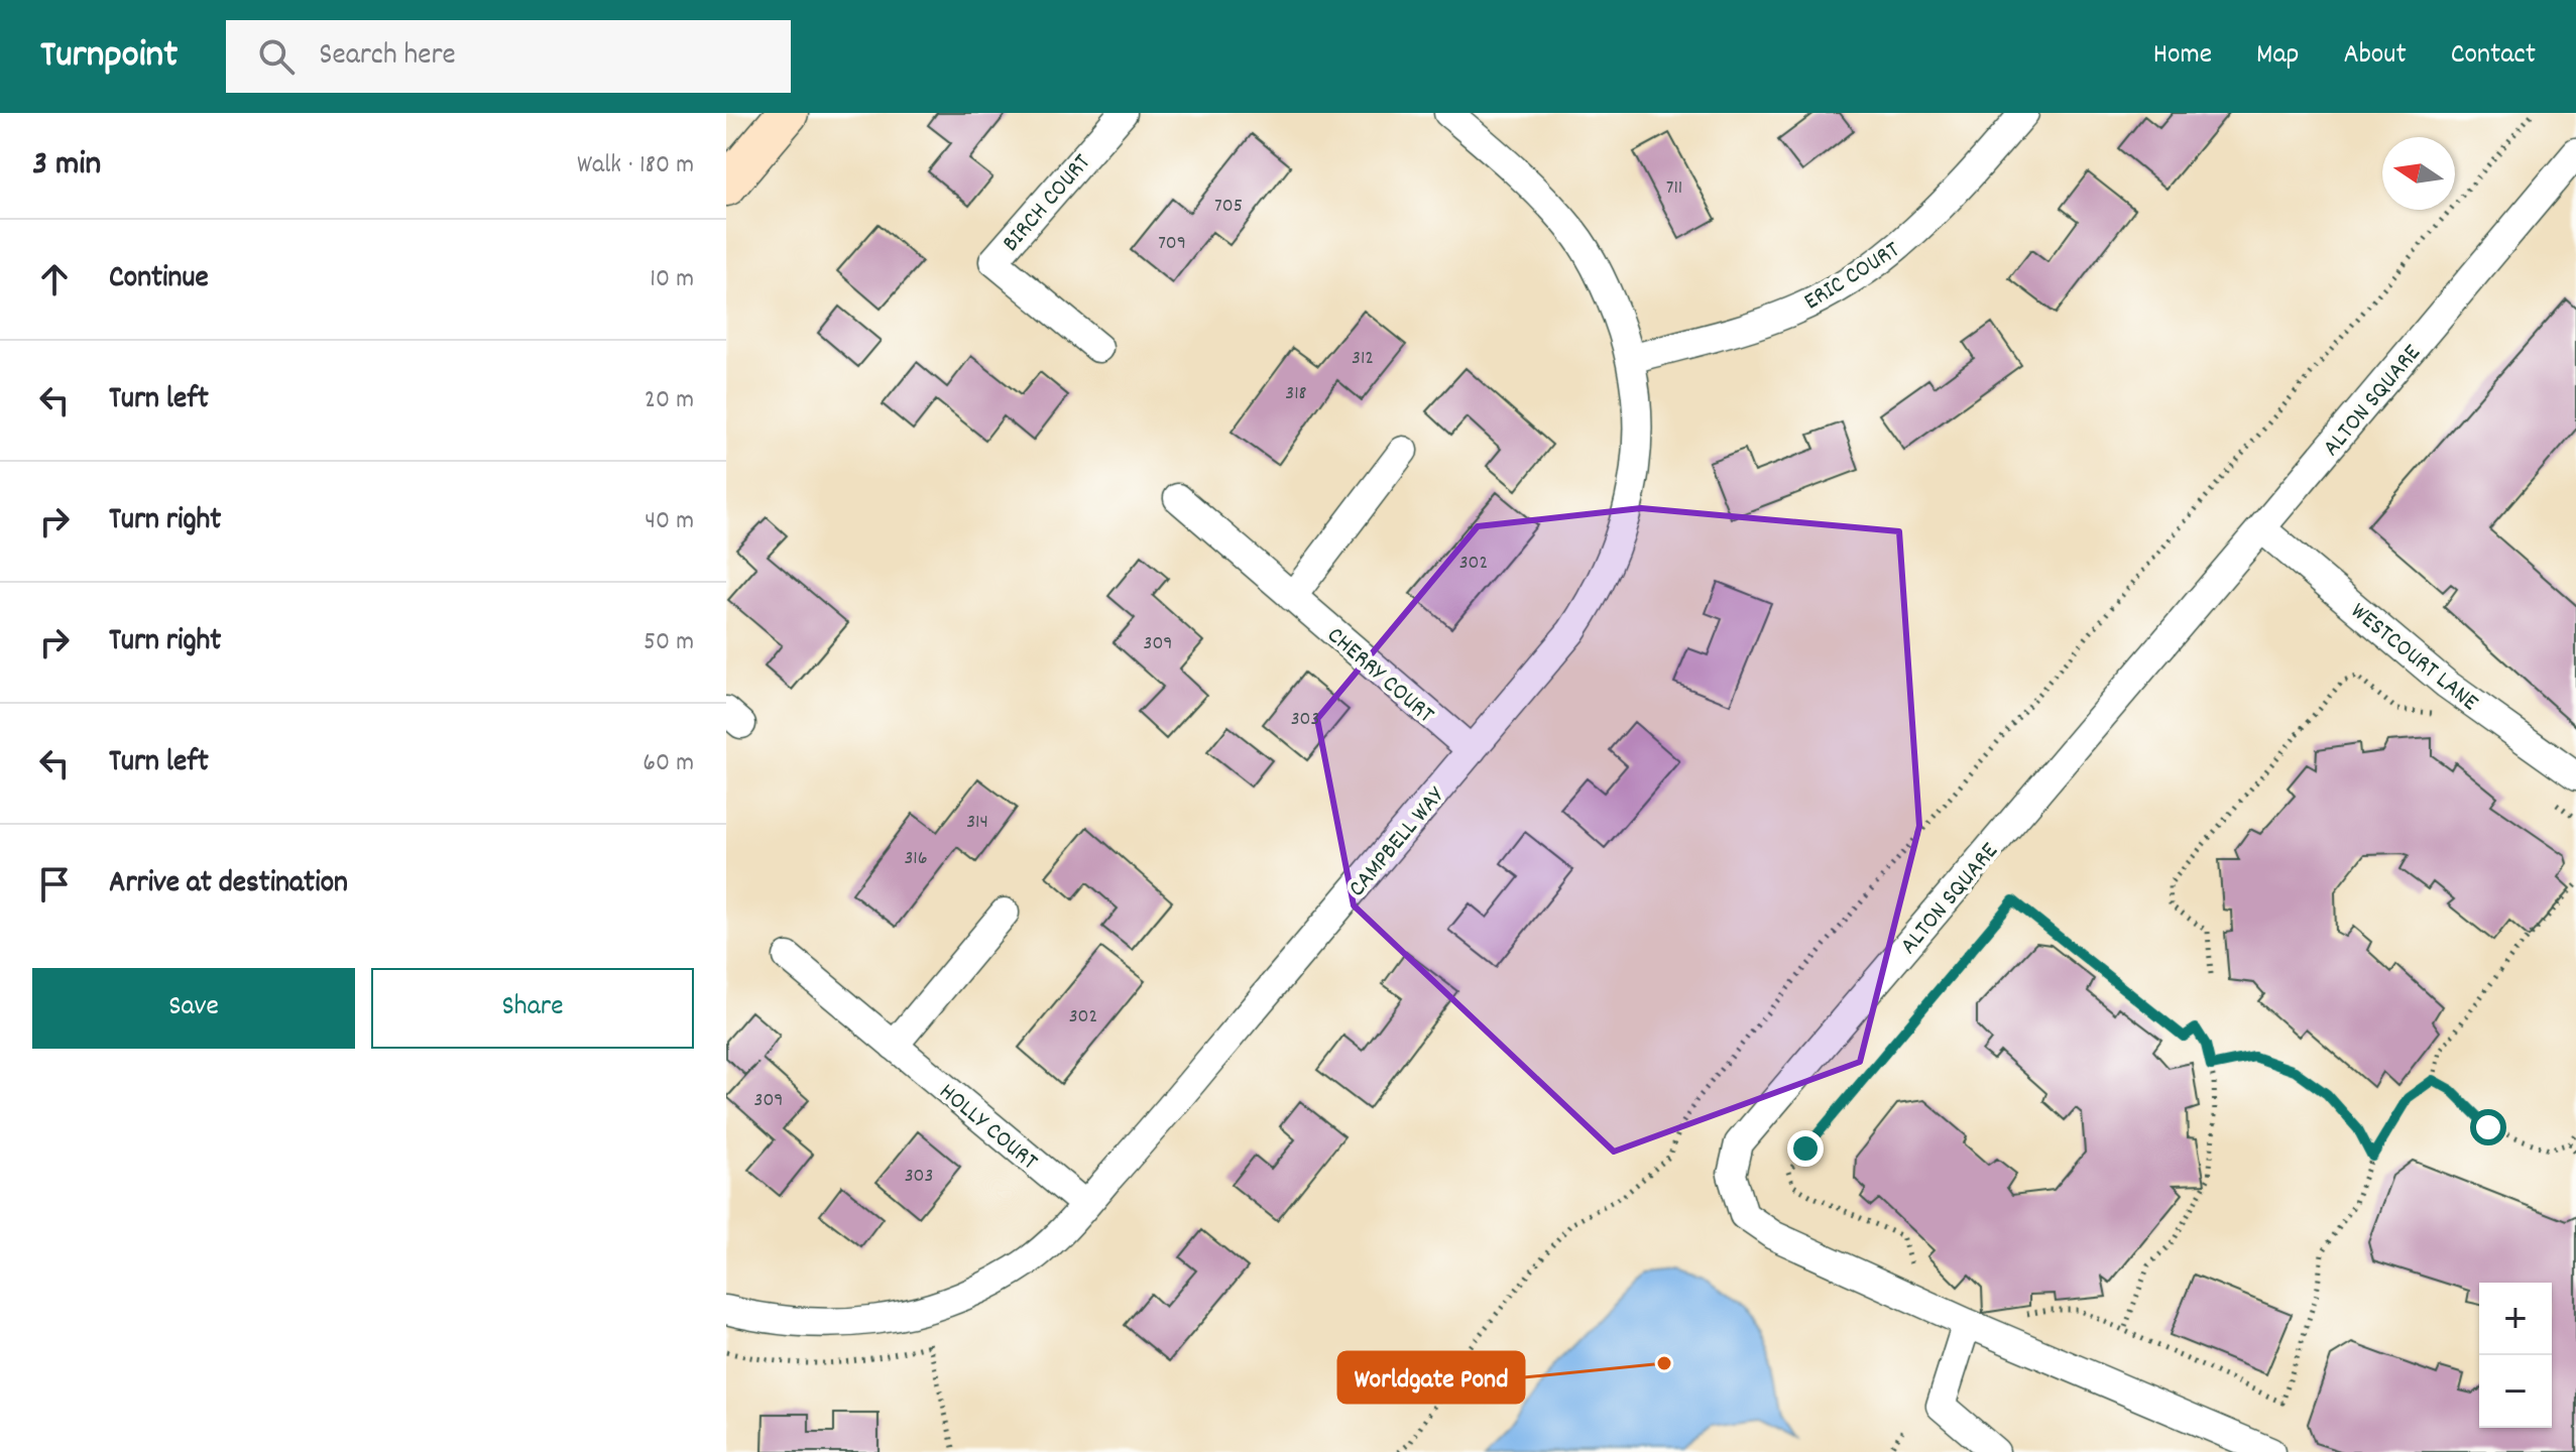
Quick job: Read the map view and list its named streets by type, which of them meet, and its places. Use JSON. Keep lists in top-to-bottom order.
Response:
{
  "streets": {
    "street": [
      "BIRCH COURT",
      "ERIC COURT",
      "ALTON SQUARE",
      "WESTCOURT LANE",
      "CHERRY COURT",
      "CAMPBELL WAY",
      "HOLLY COURT"
    ]
  },
  "crossings": [
    ["ERIC COURT", "CAMPBELL WAY"],
    ["ALTON SQUARE", "WESTCOURT LANE"],
    ["CHERRY COURT", "CAMPBELL WAY"],
    ["CAMPBELL WAY", "HOLLY COURT"]
  ],
  "places": ["Worldgate Pond"],
  "house_numbers": [
    "711",
    "705",
    "709",
    "312",
    "318",
    "302",
    "309",
    "303",
    "314",
    "316",
    "302",
    "309",
    "303"
  ],
  "north": "left",
  "page": {
    "header": "Turnpoint",
    "search": "Search here",
    "nav": [
      "Home",
      "Map",
      "About",
      "Contact"
    ],
    "heading": ["3 min", "Walk · 180 m"],
    "list": [
      ["Continue", "10 m"],
      ["Turn left", "20 m"],
      ["Turn right", "40 m"],
      ["Turn right", "50 m"],
      ["Turn left", "60 m"],
      "Arrive at destination"
    ],
    "buttons": ["Save", "Share"],
    "map_buttons": ["+", "−"]
  }
}
